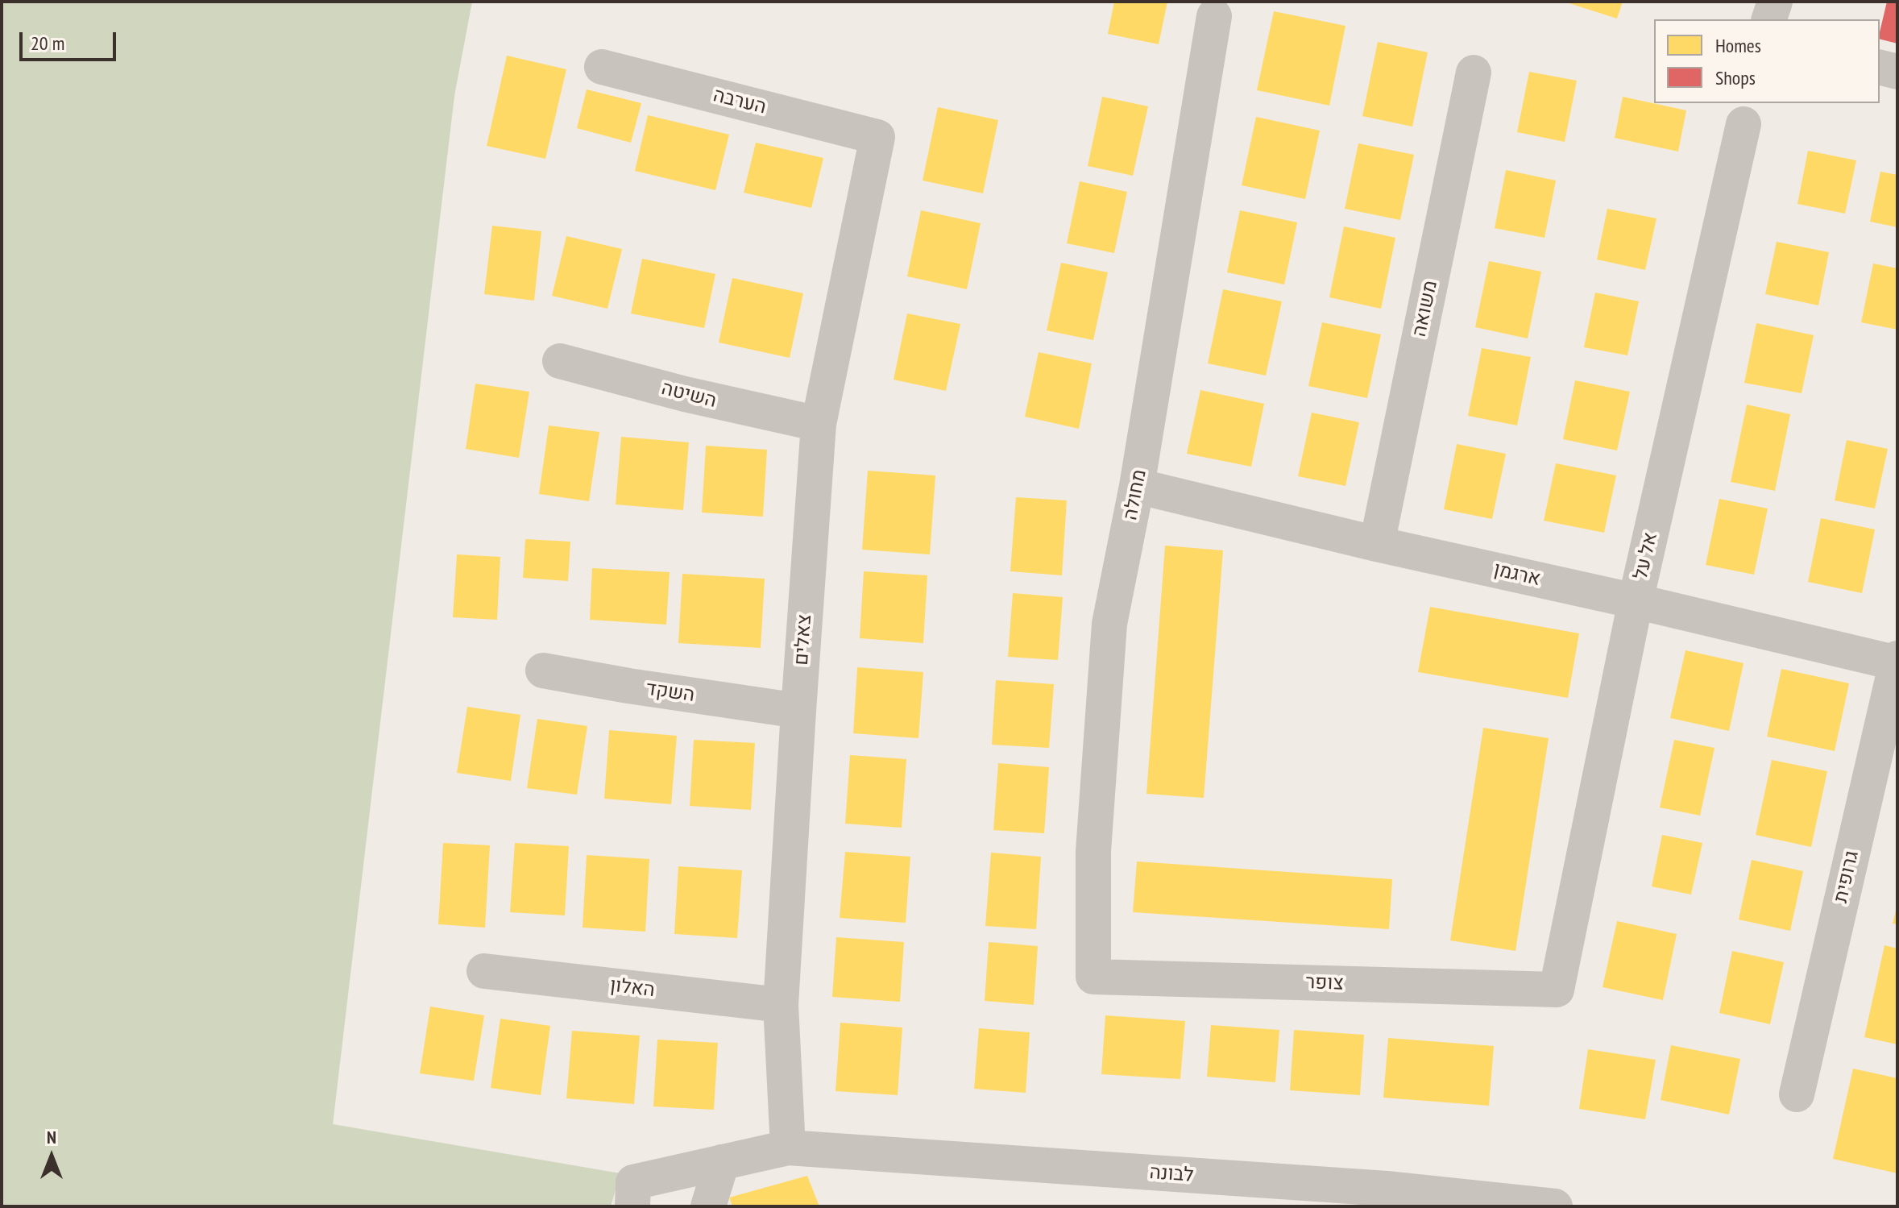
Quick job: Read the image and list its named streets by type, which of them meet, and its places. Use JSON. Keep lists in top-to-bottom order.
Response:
{
  "streets": {
    "street": [
      "הערבה",
      "משואה",
      "השיטה",
      "מחולה",
      "אל על",
      "ארגמן",
      "צאלים",
      "השקד",
      "גרופית",
      "צופר",
      "האלון",
      "לבונה"
    ]
  },
  "crossings": [
    ["הערבה", "צאלים"],
    ["משואה", "ארגמן"],
    ["השיטה", "צאלים"],
    ["מחולה", "ארגמן"],
    ["מחולה", "צופר"],
    ["אל על", "ארגמן"],
    ["אל על", "צופר"],
    ["ארגמן", "גרופית"],
    ["צאלים", "השקד"],
    ["צאלים", "האלון"],
    ["צאלים", "לבונה"]
  ],
  "legend": ["Homes", "Shops"],
  "scale_bar": "20 m",
  "north": "top"
}
